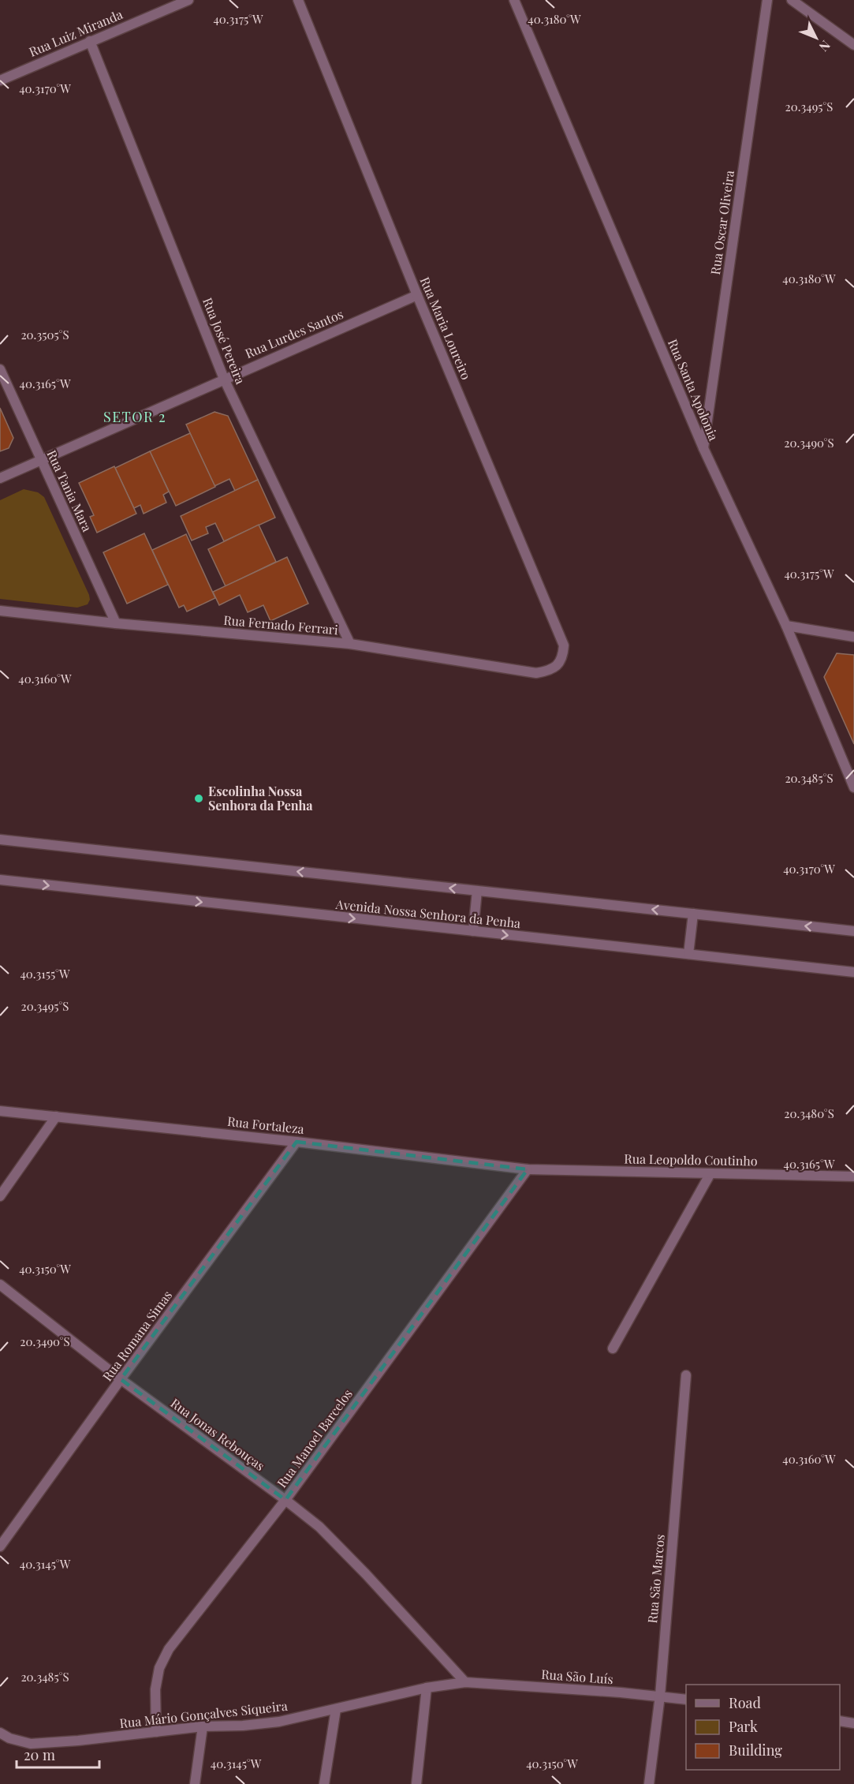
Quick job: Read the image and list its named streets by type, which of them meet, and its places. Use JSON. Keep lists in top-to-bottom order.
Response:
{
  "streets": {
    "street": [
      "Rua Luiz Miranda",
      "Rua Oscar Oliveira",
      "Rua Maria Loureiro",
      "Rua Lurdes Santos",
      "Rua José Pereira",
      "Rua Santa Apolonia",
      "Rua Tania Mara",
      "Rua Fernado Ferrari",
      "Avenida Nossa Senhora da Penha",
      "Rua Fortaleza",
      "Rua Leopoldo Coutinho",
      "Rua Romana Simas",
      "Rua Jonas Rebouças",
      "Rua Manoel Barcelos",
      "Rua São Marcos",
      "Rua São Luís",
      "Rua Mário Gonçalves Siqueira"
    ]
  },
  "crossings": [
    ["Rua Luiz Miranda", "Rua José Pereira"],
    ["Rua Oscar Oliveira", "Rua Santa Apolonia"],
    ["Rua Maria Loureiro", "Rua Lurdes Santos"],
    ["Rua Maria Loureiro", "Rua Fernado Ferrari"],
    ["Rua Lurdes Santos", "Rua José Pereira"],
    ["Rua Lurdes Santos", "Rua Tania Mara"],
    ["Rua José Pereira", "Rua Fernado Ferrari"],
    ["Rua Tania Mara", "Rua Fernado Ferrari"],
    ["Rua Fortaleza", "Rua Leopoldo Coutinho"],
    ["Rua Fortaleza", "Rua Romana Simas"],
    ["Rua Fortaleza", "Rua Manoel Barcelos"],
    ["Rua Leopoldo Coutinho", "Rua Manoel Barcelos"],
    ["Rua Romana Simas", "Rua Jonas Rebouças"],
    ["Rua Jonas Rebouças", "Rua Manoel Barcelos"],
    ["Rua Jonas Rebouças", "Rua São Luís"],
    ["Rua Jonas Rebouças", "Rua Mário Gonçalves Siqueira"],
    ["Rua Manoel Barcelos", "Rua Mário Gonçalves Siqueira"],
    ["Rua São Marcos", "Rua São Luís"],
    ["Rua São Luís", "Rua Mário Gonçalves Siqueira"]
  ],
  "districts": ["SETOR 2"],
  "places": ["Escolinha Nossa Senhora da Penha"],
  "legend": ["Road", "Park", "Building"],
  "scale_bar": "20 m",
  "north": "bottom right",
  "coordinates": [
    "40.3175°W",
    "40.3180°W",
    "40.3170°W",
    "20.3495°S",
    "20.3505°S",
    "40.3165°W",
    "20.3490°S",
    "40.3160°W",
    "20.3485°S",
    "40.3155°W",
    "20.3480°S",
    "40.3150°W",
    "40.3145°W"
  ]
}
